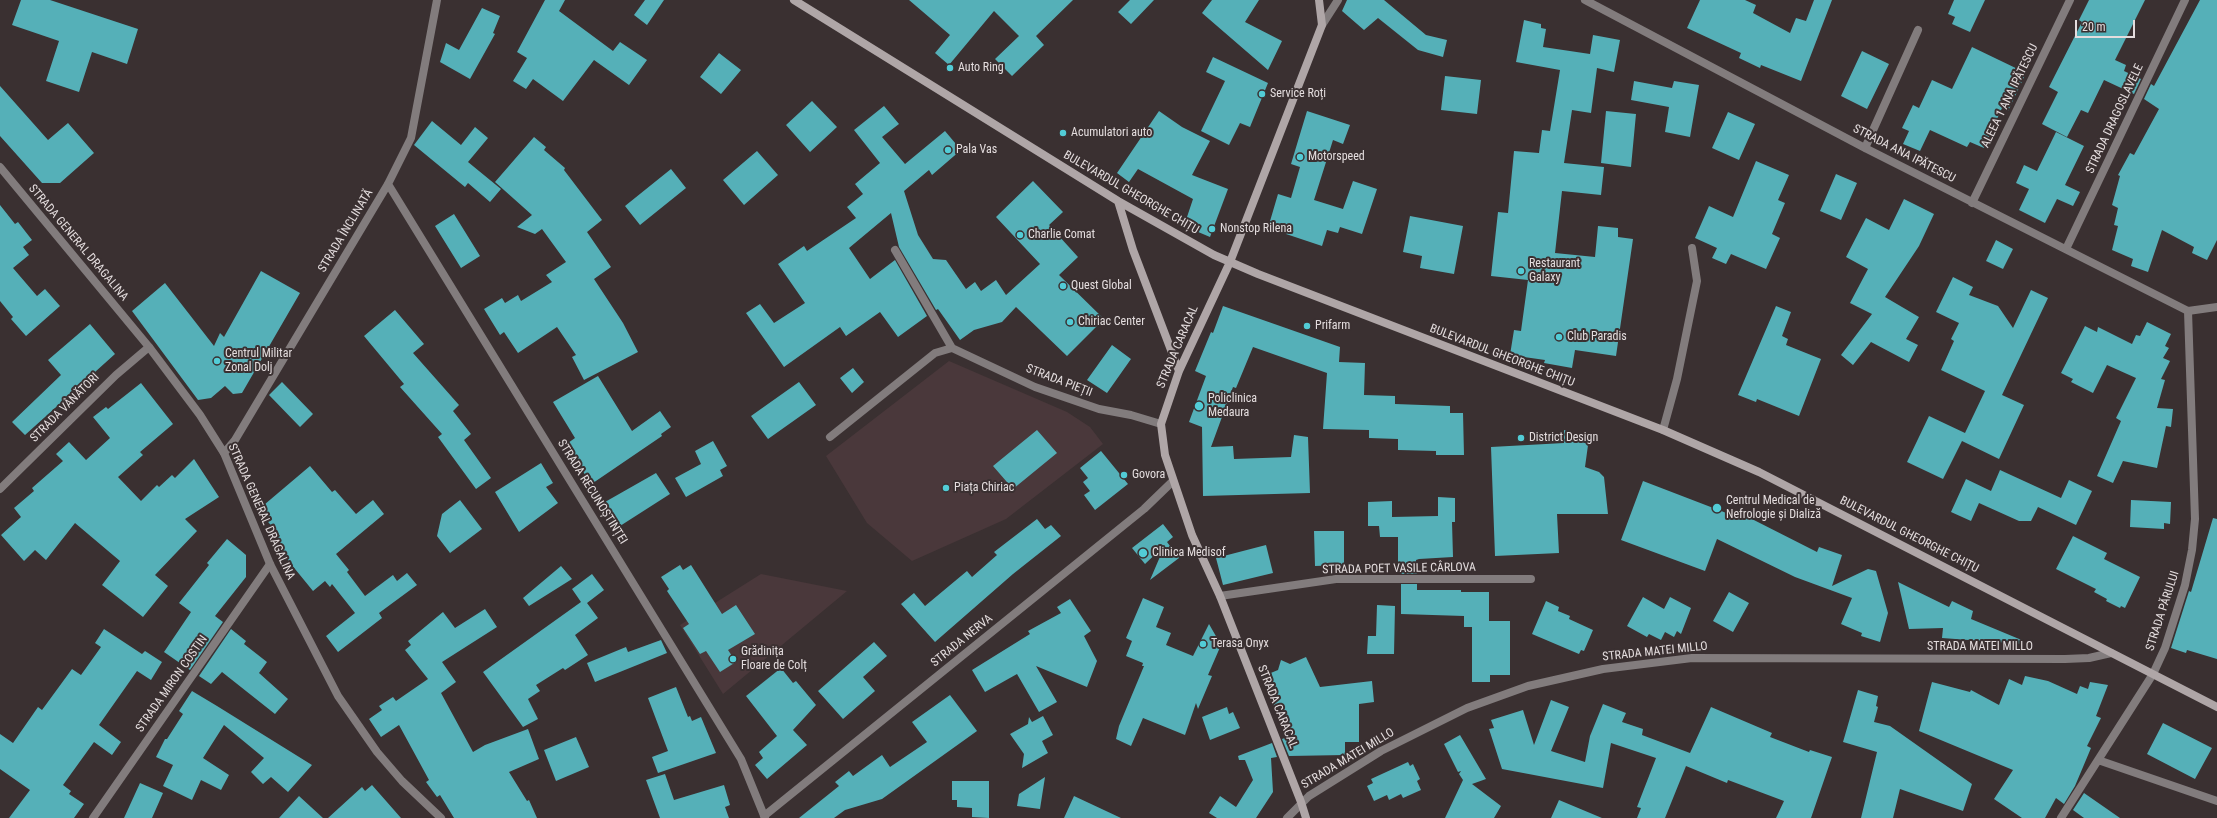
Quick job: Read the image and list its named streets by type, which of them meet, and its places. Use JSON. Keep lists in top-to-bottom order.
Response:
{
  "streets": {
    "main road": ["BULEVARDUL GHEORGHE CHIȚU", "STRADA CARACAL"],
    "street": [
      "ALEEA 1 ANA IPĂTESCU",
      "STRADA DRAGOSLAVELE",
      "STRADA ANA IPĂTESCU",
      "STRADA ÎNCLINATĂ",
      "STRADA GENERAL DRAGALINA",
      "STRADA PIEȚII",
      "STRADA VÂNĂTORI",
      "STRADA RECUNOȘTINȚEI",
      "STRADA POET VASILE CÂRLOVA",
      "STRADA PĂRULUI",
      "STRADA NERVA",
      "STRADA MATEI MILLO",
      "STRADA MIRON COSTIN"
    ]
  },
  "crossings": [
    ["ALEEA 1 ANA IPĂTESCU", "STRADA ANA IPĂTESCU"],
    ["STRADA DRAGOSLAVELE", "STRADA ANA IPĂTESCU"],
    ["STRADA ANA IPĂTESCU", "STRADA PĂRULUI"],
    ["BULEVARDUL GHEORGHE CHIȚU", "STRADA CARACAL"],
    ["BULEVARDUL GHEORGHE CHIȚU", "STRADA PĂRULUI"],
    ["BULEVARDUL GHEORGHE CHIȚU", "STRADA MATEI MILLO"],
    ["STRADA ÎNCLINATĂ", "STRADA GENERAL DRAGALINA"],
    ["STRADA ÎNCLINATĂ", "STRADA RECUNOȘTINȚEI"],
    ["STRADA GENERAL DRAGALINA", "STRADA VÂNĂTORI"],
    ["STRADA GENERAL DRAGALINA", "STRADA MIRON COSTIN"],
    ["STRADA CARACAL", "STRADA PIEȚII"],
    ["STRADA CARACAL", "STRADA POET VASILE CÂRLOVA"],
    ["STRADA CARACAL", "STRADA NERVA"],
    ["STRADA CARACAL", "STRADA MATEI MILLO"],
    ["STRADA RECUNOȘTINȚEI", "STRADA NERVA"]
  ],
  "places": [
    "Auto Ring",
    "Service Roți",
    "Acumulatori auto",
    "Pala Vas",
    "Motorspeed",
    "Nonstop Rilena",
    "Charlie Comat",
    "Restaurant Galaxy",
    "Quest Global",
    "Chiriac Center",
    "Prifarm",
    "Club Paradis",
    "Centrul Militar Zonal Dolj",
    "Policlinica Medaura",
    "District Design",
    "Govora",
    "Piața Chiriac",
    "Centrul Medical de Nefrologie și Dializă",
    "Clinica Medisof",
    "Terasa Onyx",
    "Grădinița Floare de Colț"
  ],
  "scale_bar": "20 m"
}
